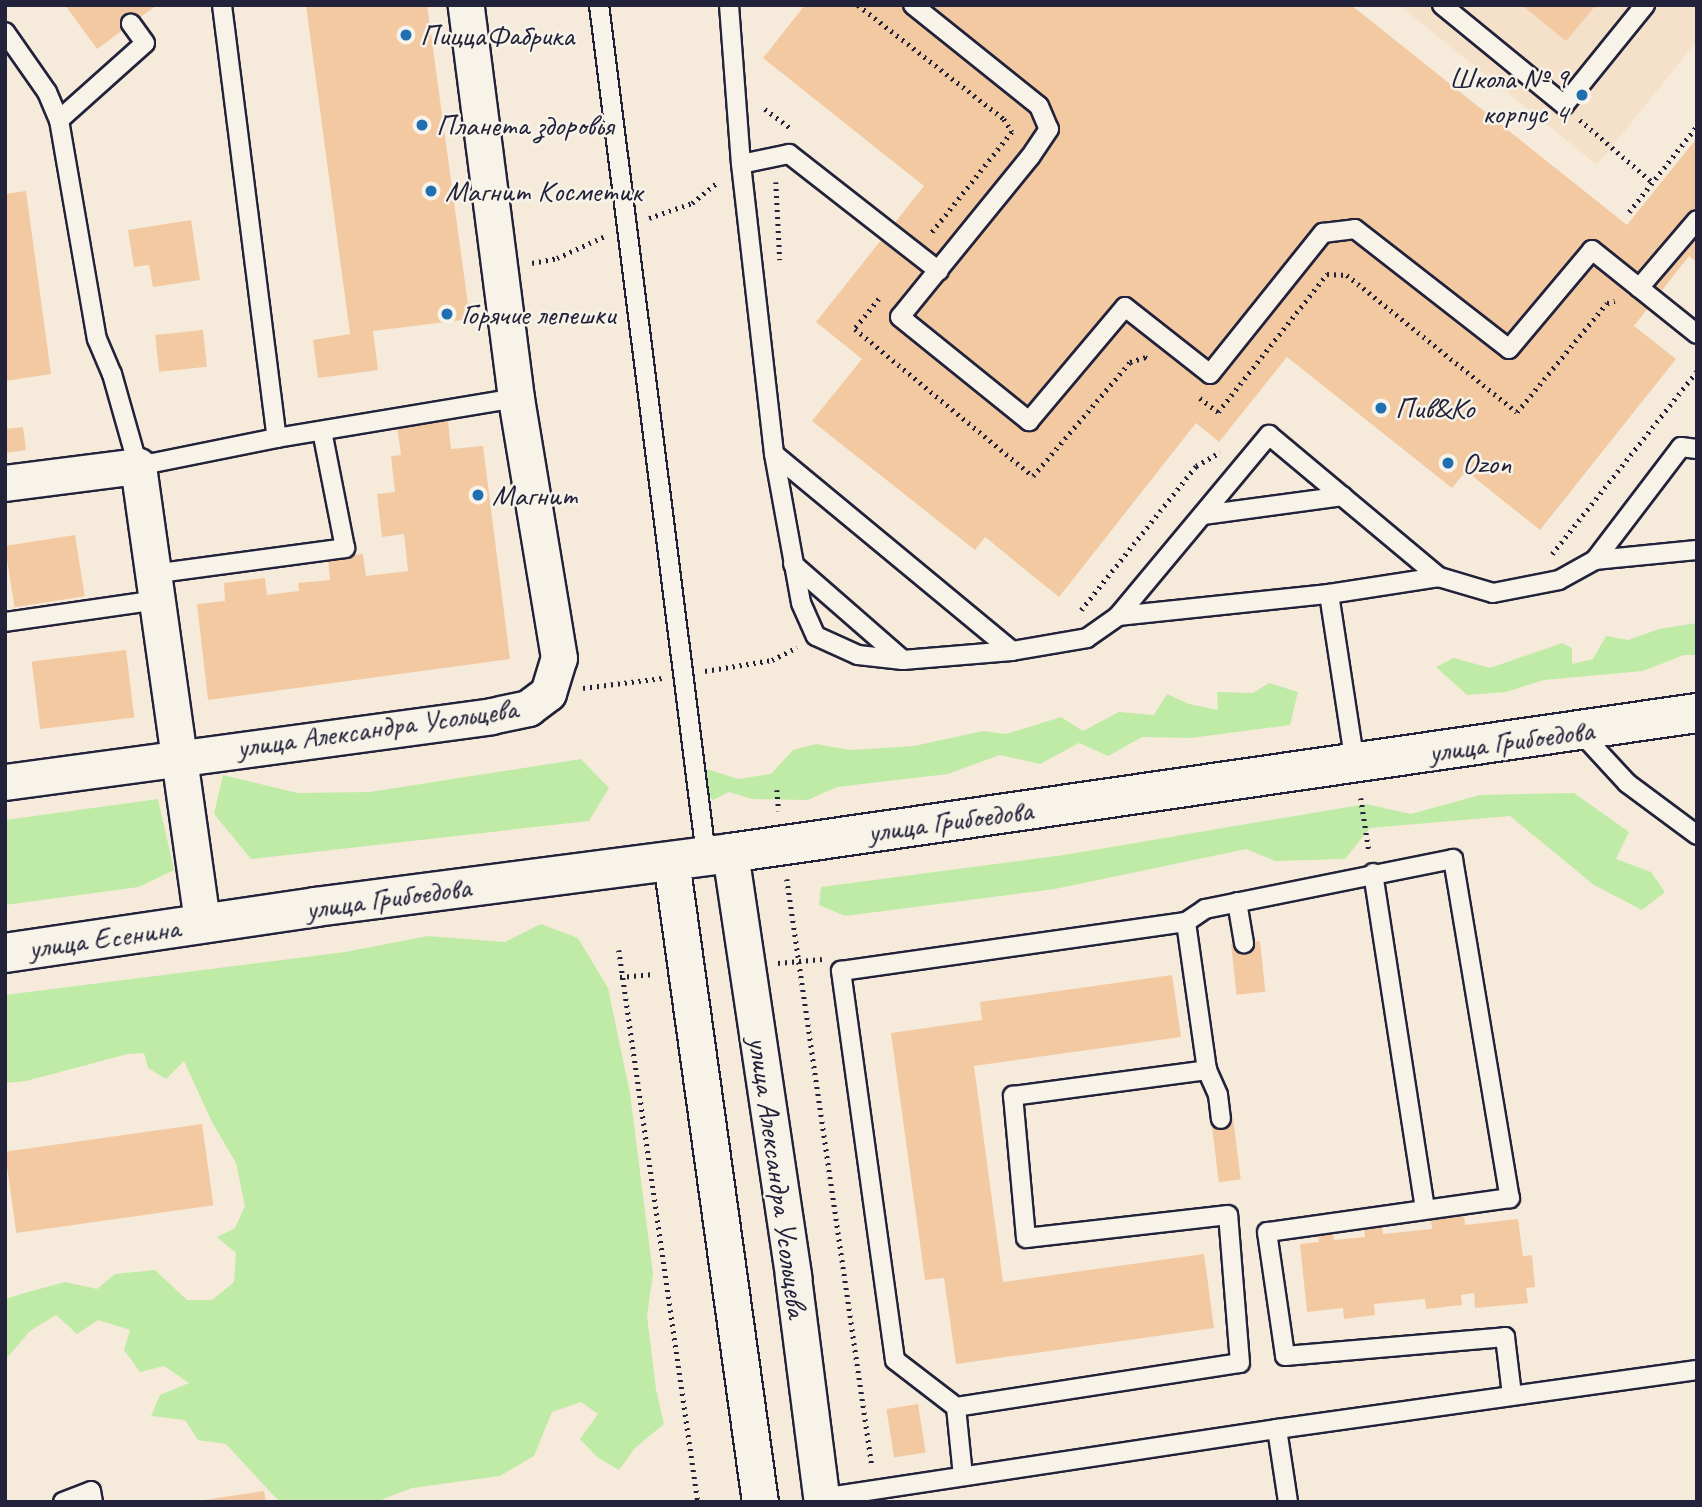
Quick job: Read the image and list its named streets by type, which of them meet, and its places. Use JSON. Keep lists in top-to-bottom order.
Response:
{
  "streets": {
    "main road": ["улица Грибоедова", "улица Есенина"],
    "street": ["улица Александра Усольцева"]
  },
  "crossings": [
    ["улица Александра Усольцева", "улица Грибоедова"],
    ["улица Грибоедова", "улица Есенина"]
  ],
  "places": [
    "ПиццаФабрика",
    "Школа № 9 корпус 4",
    "Планета здоровья",
    "Магнит Косметик",
    "Горячие лепешки",
    "Пив&Ко",
    "Ozon",
    "Магнит"
  ]
}
